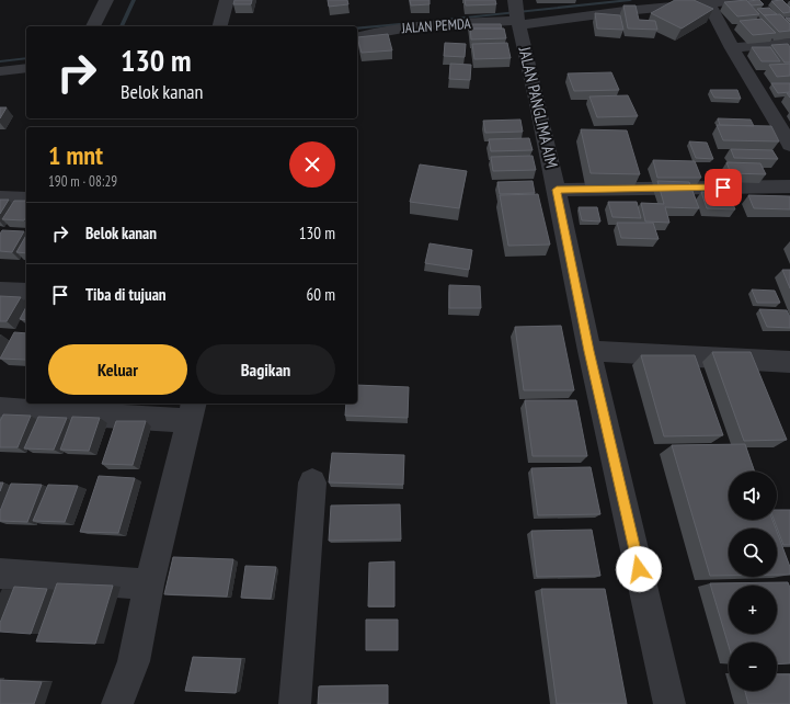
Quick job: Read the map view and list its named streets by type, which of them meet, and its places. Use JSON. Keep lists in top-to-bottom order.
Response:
{
  "streets": {
    "street": ["JALAN PEMDA", "JALAN PANGLIMA AIM"]
  },
  "crossings": [
    ["JALAN PEMDA", "JALAN PANGLIMA AIM"]
  ],
  "page": {
    "turn": ["130 m", "Belok kanan"],
    "heading": ["1 mnt", "190 m · 08:29"],
    "list": [
      {
        "name": "Belok kanan",
        "value": "130 m"
      },
      {
        "name": "Tiba di tujuan",
        "value": "60 m"
      }
    ],
    "buttons": ["Keluar", "Bagikan"],
    "map_buttons": ["+", "−"]
  }
}
